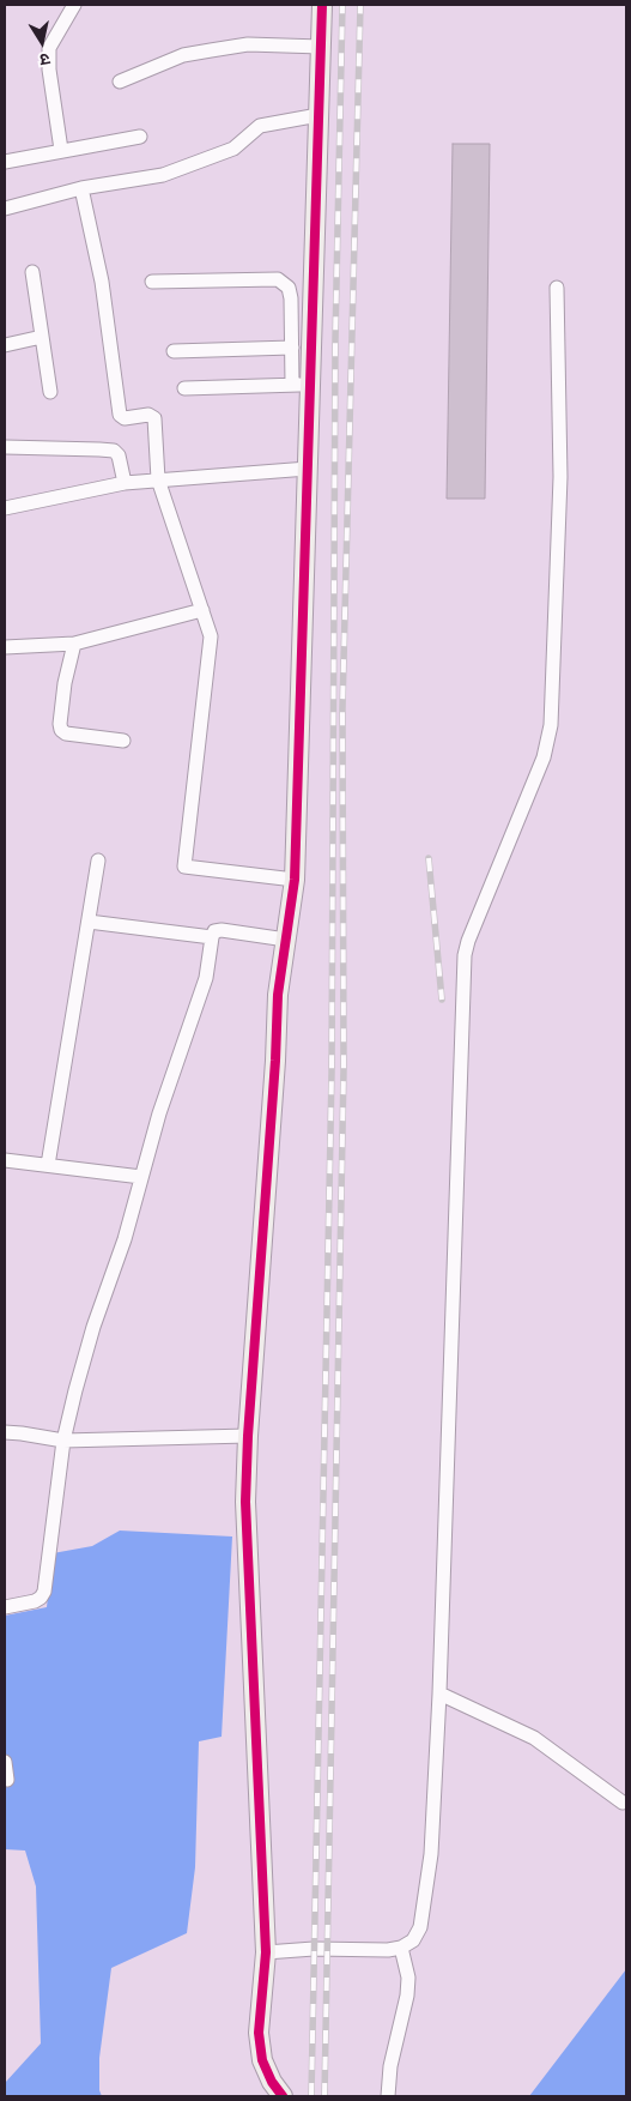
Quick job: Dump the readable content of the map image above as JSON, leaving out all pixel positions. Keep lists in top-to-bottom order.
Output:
{
  "north": "bottom"
}
